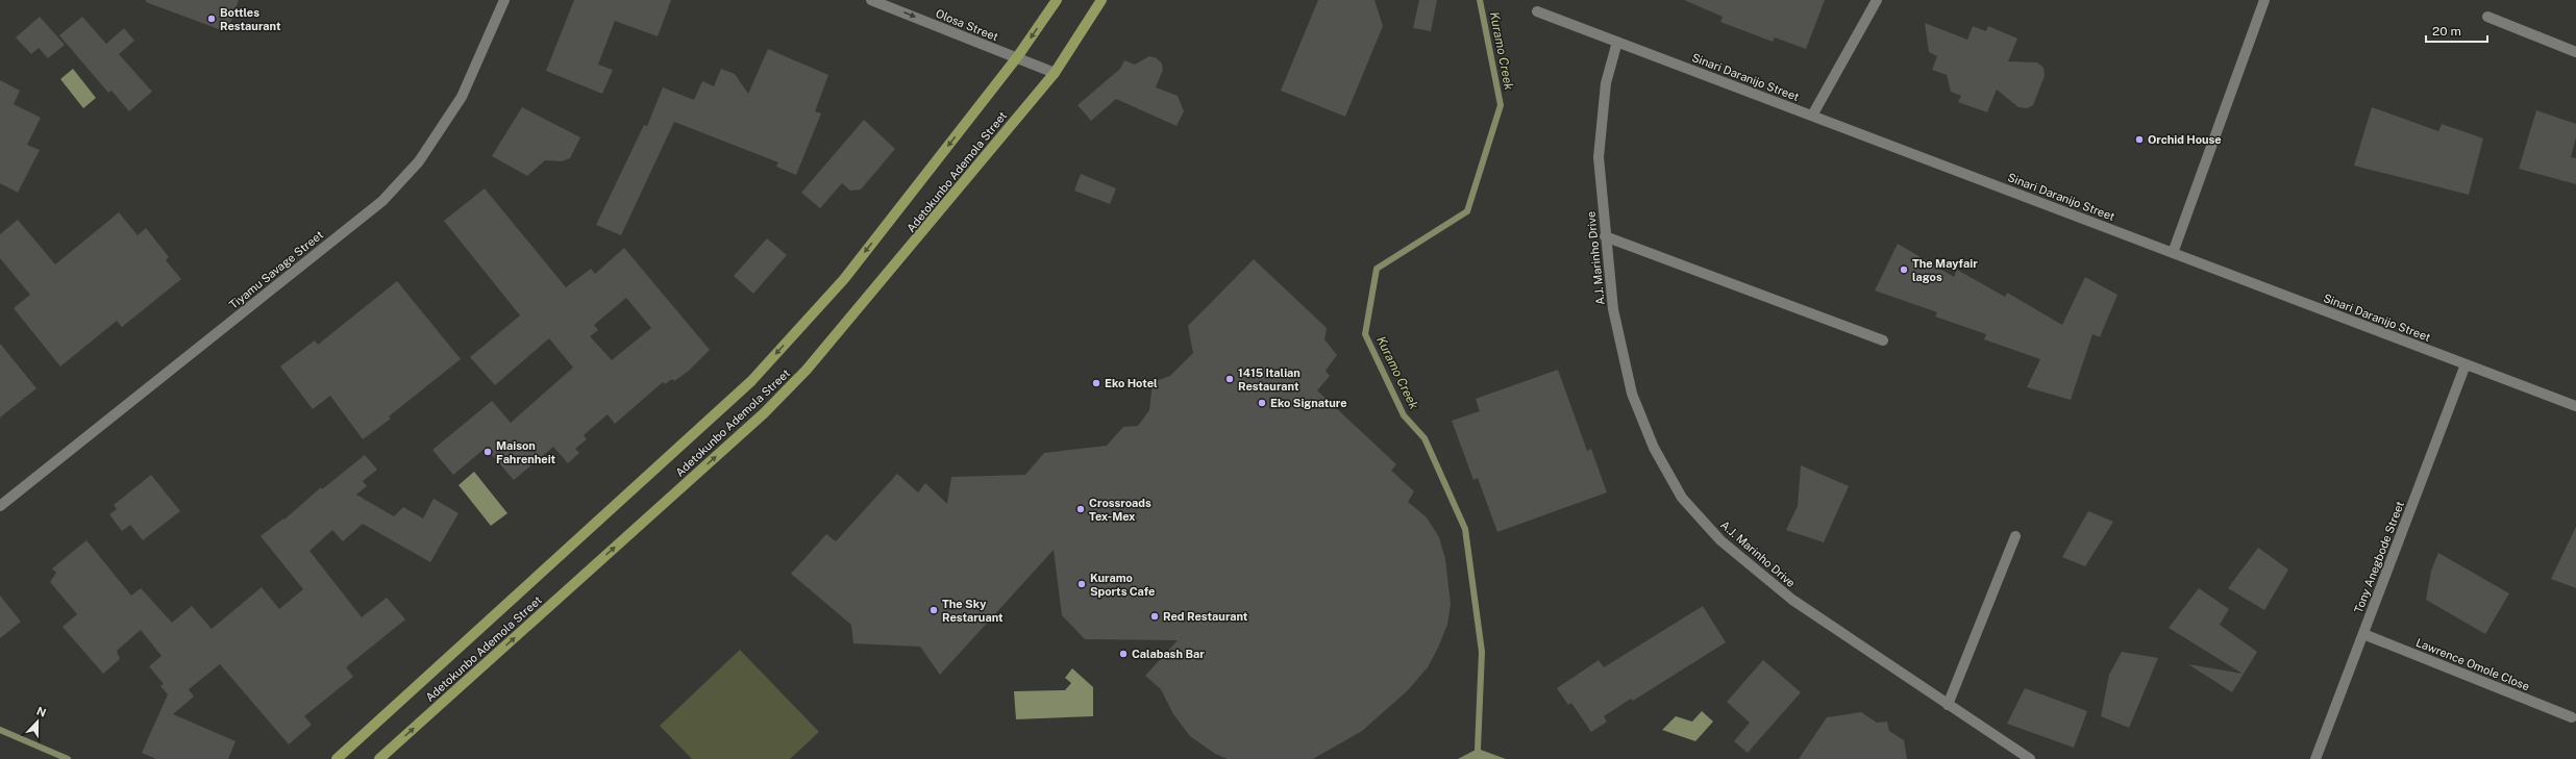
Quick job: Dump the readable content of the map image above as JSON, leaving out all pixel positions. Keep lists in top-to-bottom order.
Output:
{
  "streets": {
    "main road": ["Adetokunbo Ademola Street"],
    "street": [
      "Olosa Street",
      "Sinari Daranijo Street",
      "A.J. Marinho Drive",
      "Tiyamu Savage Street",
      "Tony Anegbode Street",
      "Lawrence Omole Close"
    ]
  },
  "crossings": [
    ["Olosa Street", "Adetokunbo Ademola Street"],
    ["Sinari Daranijo Street", "A.J. Marinho Drive"],
    ["Sinari Daranijo Street", "Tony Anegbode Street"],
    ["Tony Anegbode Street", "Lawrence Omole Close"]
  ],
  "one_way": ["Olosa Street"],
  "water": ["Kuramo Creek"],
  "places": [
    "Bottles Restaurant",
    "Orchid House",
    "The Mayfair lagos",
    "1415 Italian Restaurant",
    "Eko Hotel",
    "Eko Signature",
    "Maison Fahrenheit",
    "Crossroads Tex-Mex",
    "Kuramo Sports Cafe",
    "The Sky Restaruant",
    "Red Restaurant",
    "Calabash Bar"
  ],
  "scale_bar": "20 m",
  "north": "top"
}
